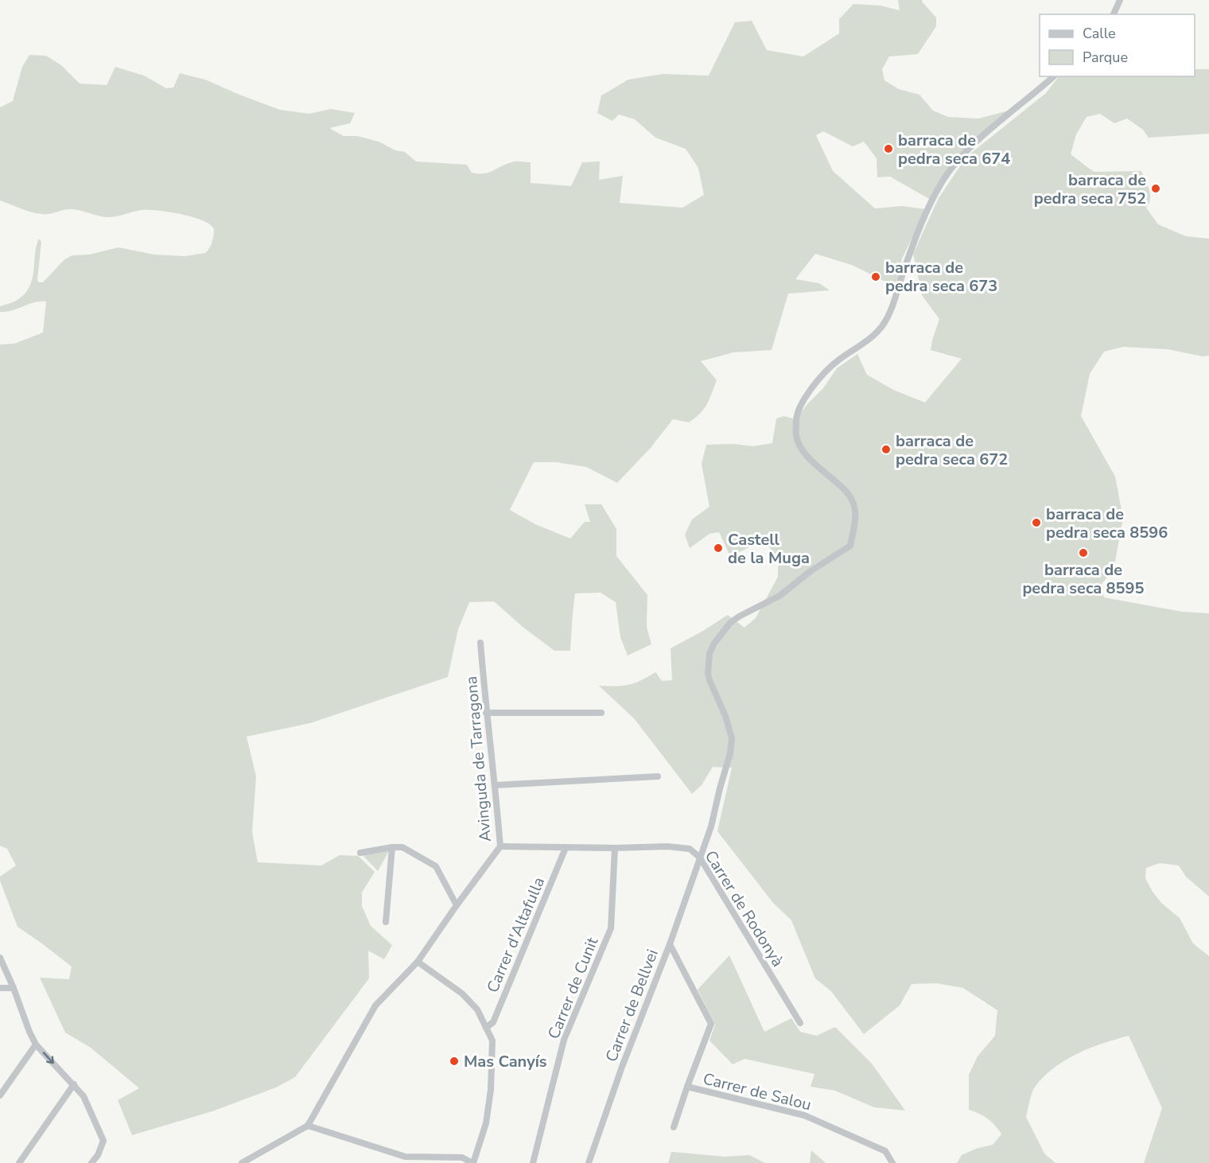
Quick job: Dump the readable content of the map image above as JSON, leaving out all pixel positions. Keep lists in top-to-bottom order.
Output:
{
  "streets": {
    "street": [
      "Avinguda de Tarragona",
      "Carrer de Rodonyà",
      "Carrer d'Altafulla",
      "Carrer de Cunit",
      "Carrer de Bellvei",
      "Carrer de Salou"
    ]
  },
  "crossings": [
    ["Avinguda de Tarragona", "Carrer de Rodonyà"],
    ["Carrer de Rodonyà", "Carrer d'Altafulla"],
    ["Carrer de Rodonyà", "Carrer de Cunit"],
    ["Carrer de Rodonyà", "Carrer de Bellvei"]
  ],
  "places": [
    "barraca de pedra seca 674",
    "barraca de pedra seca 752",
    "barraca de pedra seca 673",
    "barraca de pedra seca 672",
    "barraca de pedra seca 8596",
    "Castell de la Muga",
    "barraca de pedra seca 8595",
    "Mas Canyís"
  ],
  "legend": ["Calle", "Parque"]
}
